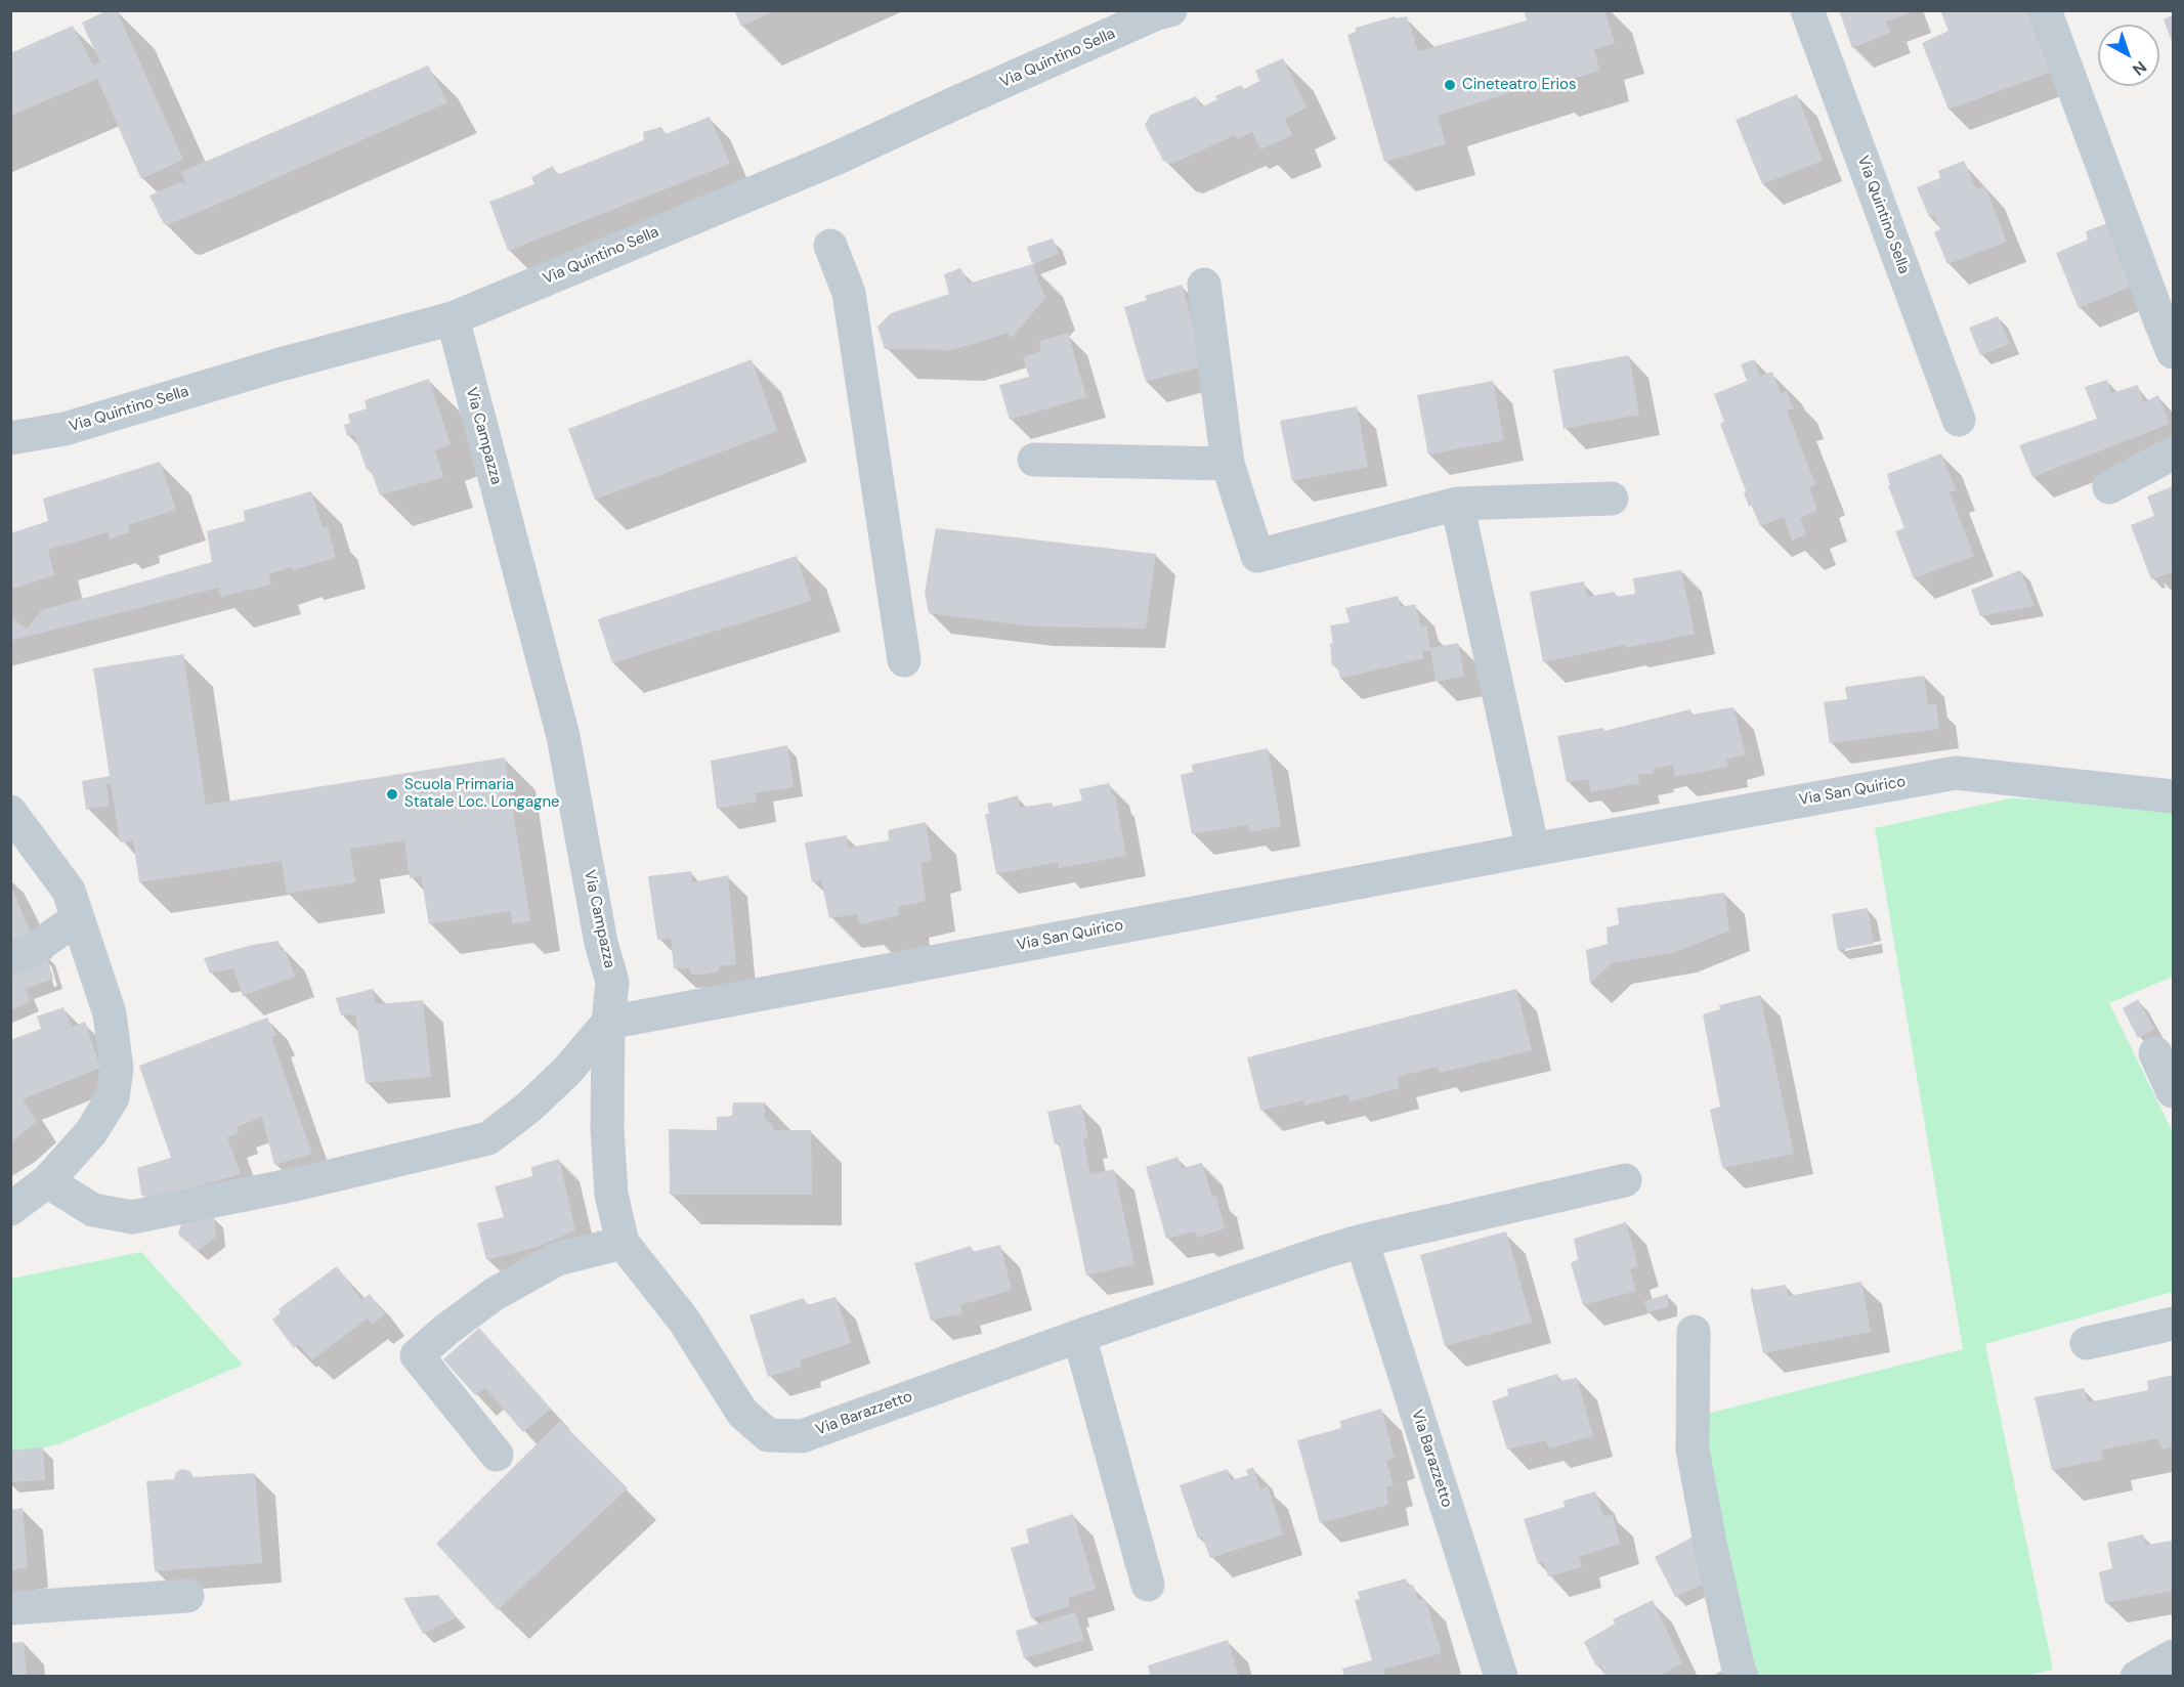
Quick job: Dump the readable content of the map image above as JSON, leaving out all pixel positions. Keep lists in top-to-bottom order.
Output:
{
  "streets": {
    "street": [
      "Via Quintino Sella",
      "Via Campazza",
      "Via San Quirico",
      "Via Barazzetto"
    ]
  },
  "crossings": [
    ["Via Quintino Sella", "Via Campazza"],
    ["Via Campazza", "Via San Quirico"],
    ["Via Campazza", "Via Barazzetto"],
    ["Via San Quirico", "Via Barazzetto"]
  ],
  "places": ["Cineteatro Erios", "Scuola Primaria Statale Loc. Longagne"],
  "north": "bottom right"
}
